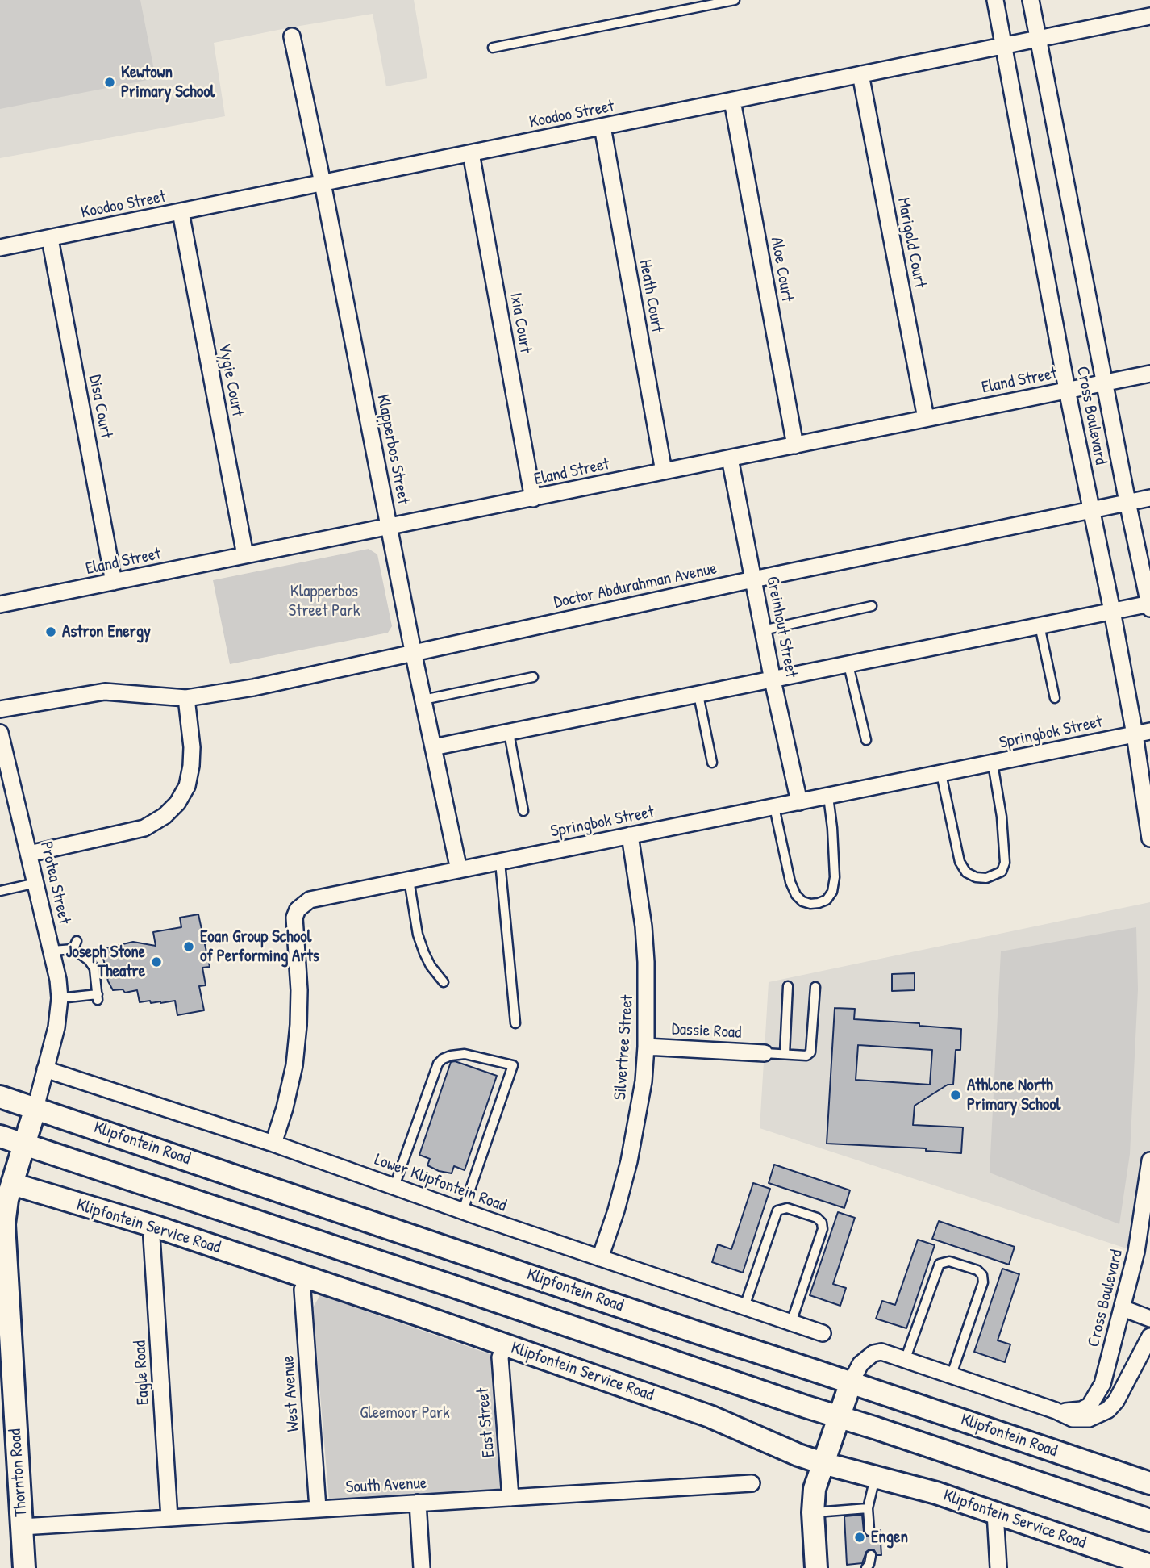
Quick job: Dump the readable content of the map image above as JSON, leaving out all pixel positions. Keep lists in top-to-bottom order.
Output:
{
  "streets": {
    "main road": ["Klipfontein Road", "Klipfontein Service Road", "Thornton Road"],
    "street": [
      "Koodoo Street",
      "Marigold Court",
      "Aloe Court",
      "Heath Court",
      "Ixia Court",
      "Vygie Court",
      "Eland Street",
      "Disa Court",
      "Cross Boulevard",
      "Klapperbos Street",
      "Doctor Abdurahman Avenue",
      "Greinhout Street",
      "Springbok Street",
      "Protea Street",
      "Dassie Road",
      "Silvertree Street",
      "Lower Klipfontein Road",
      "Eagle Road",
      "West Avenue",
      "East Street",
      "South Avenue"
    ]
  },
  "crossings": [
    ["Koodoo Street", "Marigold Court"],
    ["Koodoo Street", "Aloe Court"],
    ["Koodoo Street", "Heath Court"],
    ["Koodoo Street", "Ixia Court"],
    ["Koodoo Street", "Vygie Court"],
    ["Koodoo Street", "Disa Court"],
    ["Koodoo Street", "Cross Boulevard"],
    ["Koodoo Street", "Klapperbos Street"],
    ["Marigold Court", "Eland Street"],
    ["Aloe Court", "Eland Street"],
    ["Heath Court", "Eland Street"],
    ["Ixia Court", "Eland Street"],
    ["Vygie Court", "Eland Street"],
    ["Eland Street", "Disa Court"],
    ["Eland Street", "Cross Boulevard"],
    ["Eland Street", "Klapperbos Street"],
    ["Eland Street", "Greinhout Street"],
    ["Cross Boulevard", "Doctor Abdurahman Avenue"],
    ["Cross Boulevard", "Springbok Street"],
    ["Cross Boulevard", "Klipfontein Road"],
    ["Klapperbos Street", "Doctor Abdurahman Avenue"],
    ["Klapperbos Street", "Springbok Street"],
    ["Doctor Abdurahman Avenue", "Greinhout Street"],
    ["Greinhout Street", "Springbok Street"],
    ["Springbok Street", "Silvertree Street"],
    ["Springbok Street", "Lower Klipfontein Road"],
    ["Protea Street", "Klipfontein Road"],
    ["Protea Street", "Lower Klipfontein Road"],
    ["Protea Street", "Thornton Road"],
    ["Dassie Road", "Silvertree Street"],
    ["Silvertree Street", "Lower Klipfontein Road"],
    ["Klipfontein Road", "Thornton Road"],
    ["Klipfontein Service Road", "Eagle Road"],
    ["Klipfontein Service Road", "West Avenue"],
    ["Klipfontein Service Road", "East Street"],
    ["Klipfontein Service Road", "Thornton Road"],
    ["Eagle Road", "South Avenue"],
    ["West Avenue", "South Avenue"],
    ["East Street", "South Avenue"],
    ["Thornton Road", "South Avenue"]
  ],
  "parks": ["Klapperbos Street Park", "Gleemoor Park"],
  "places": [
    "Kewtown Primary School",
    "Astron Energy",
    "Eoan Group School of Performing Arts",
    "Joseph Stone Theatre",
    "Athlone North Primary School",
    "Engen"
  ]
}
